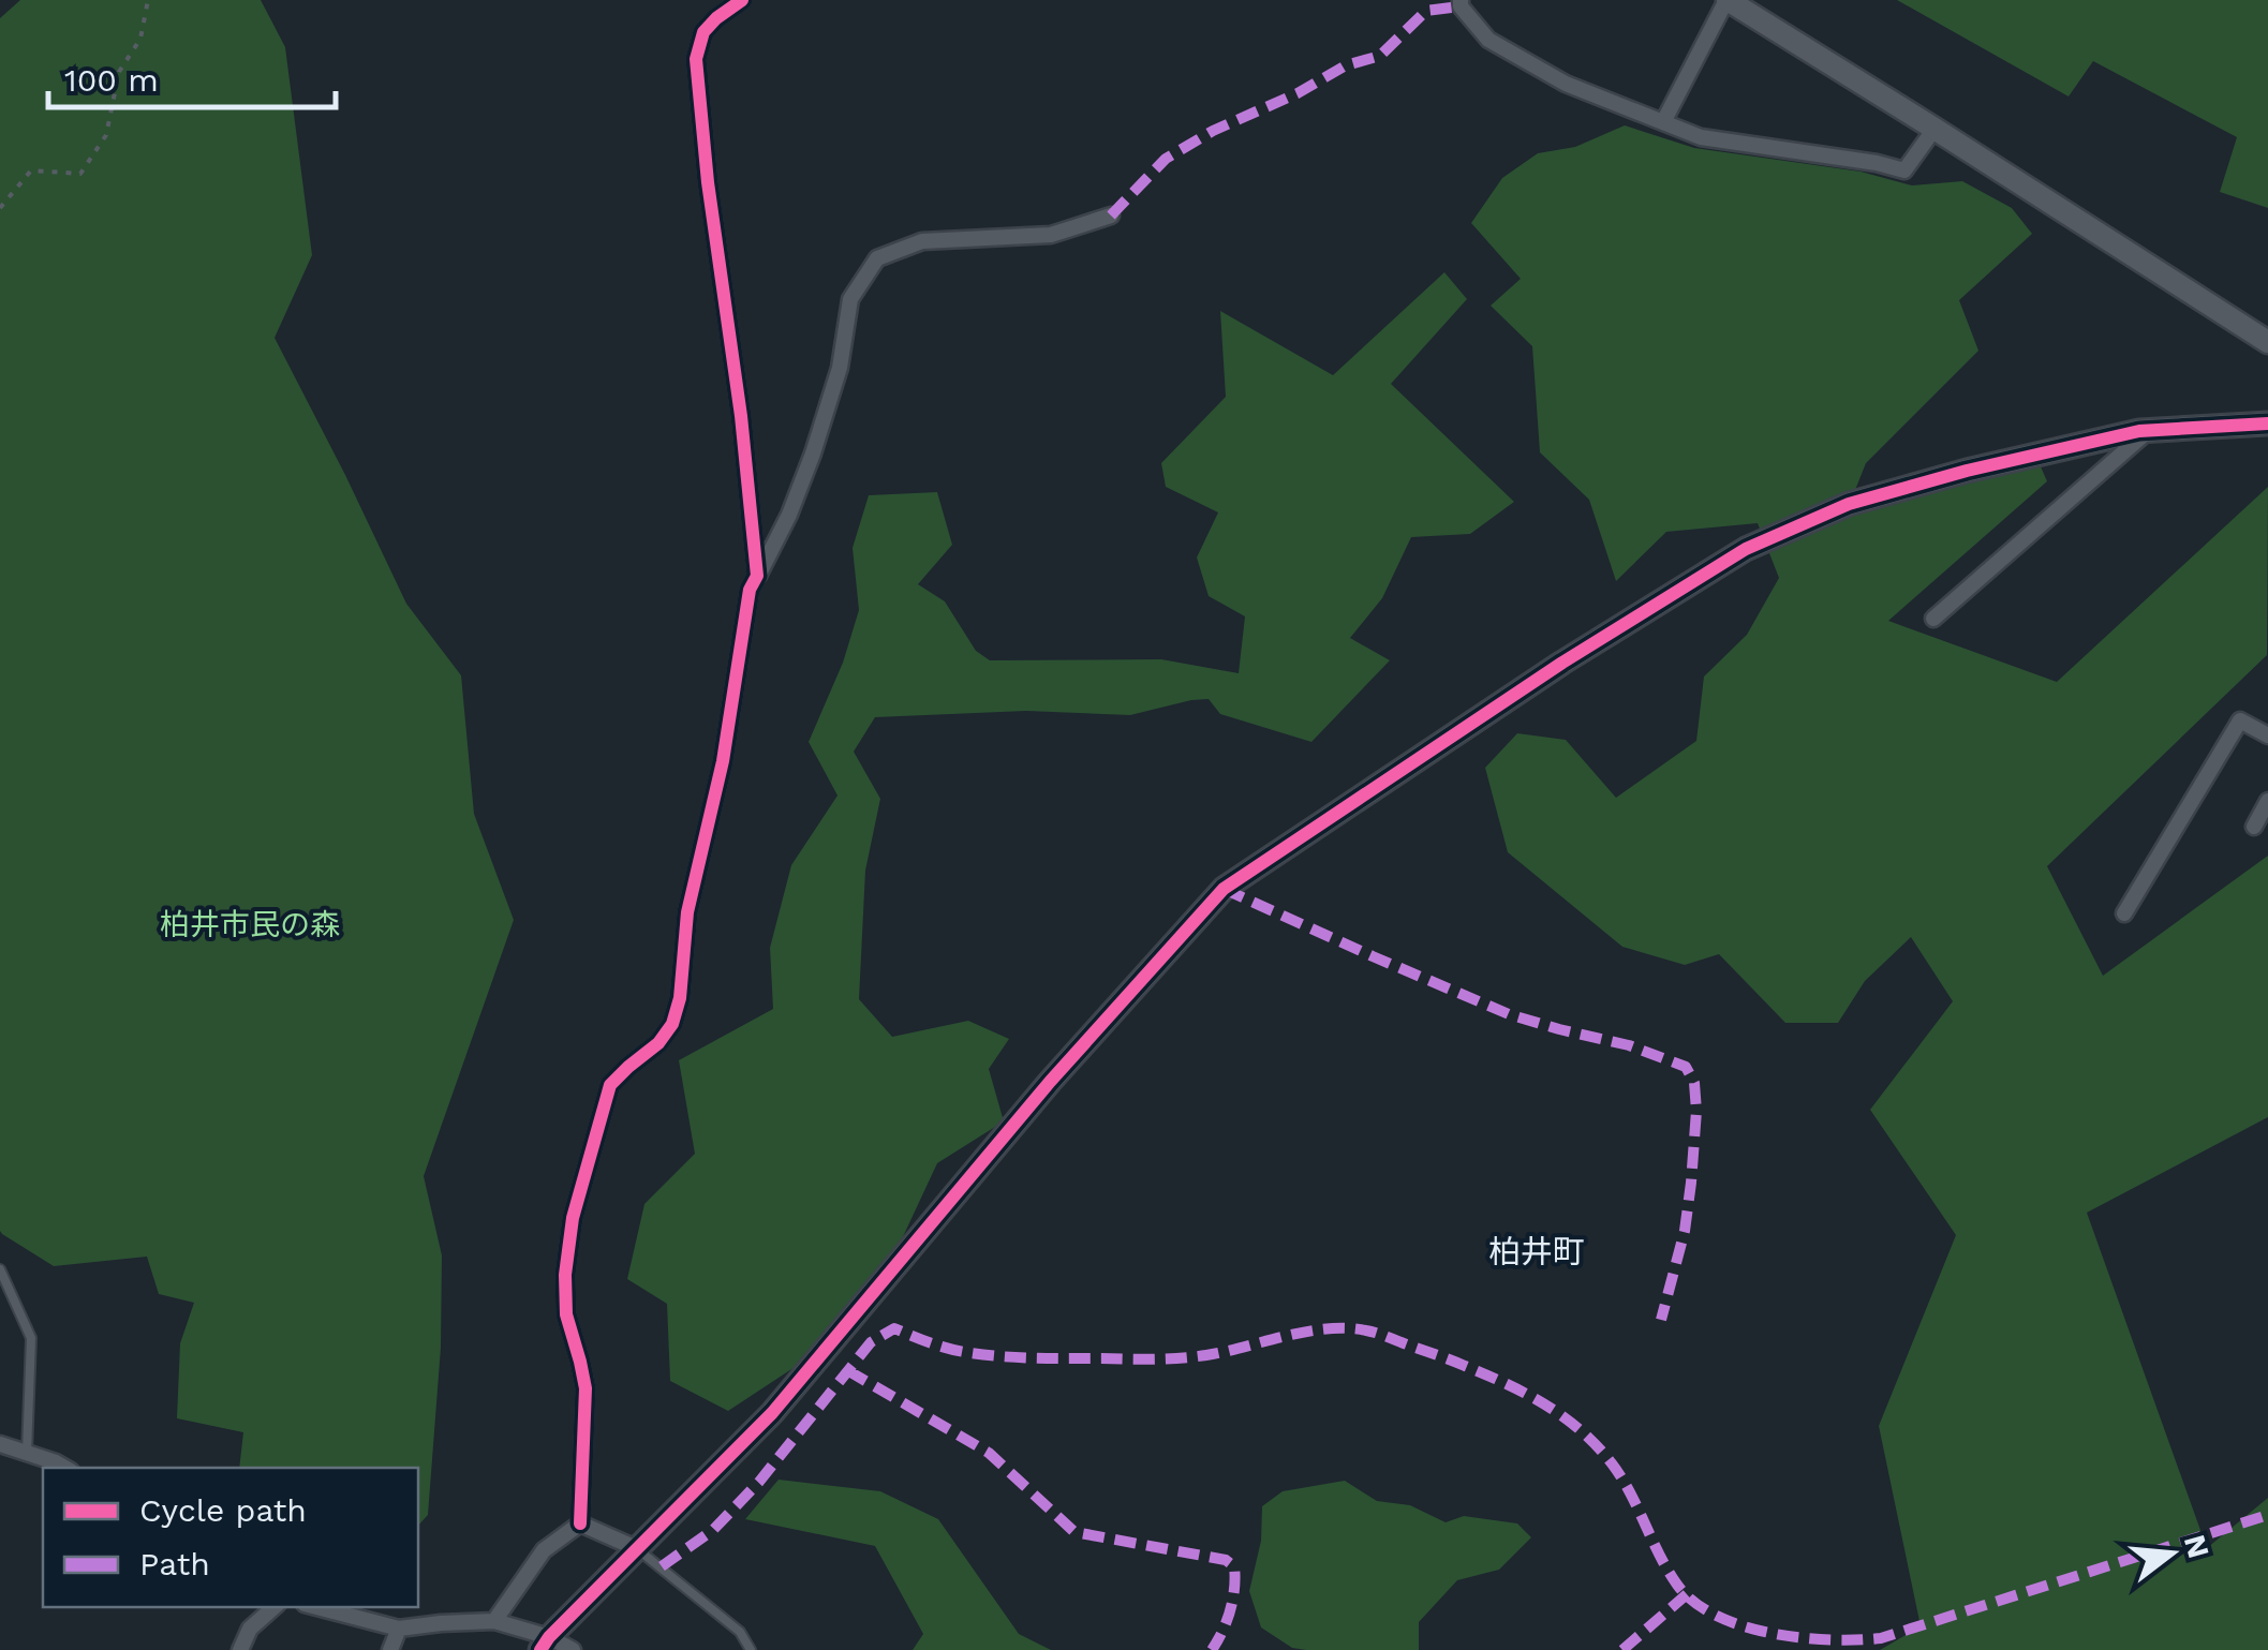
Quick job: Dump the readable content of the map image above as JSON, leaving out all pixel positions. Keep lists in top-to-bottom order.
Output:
{
  "districts": ["柏井町"],
  "parks": ["柏井市民の森"],
  "legend": ["Cycle path", "Path"],
  "scale_bar": "100 m",
  "north": "right"
}
